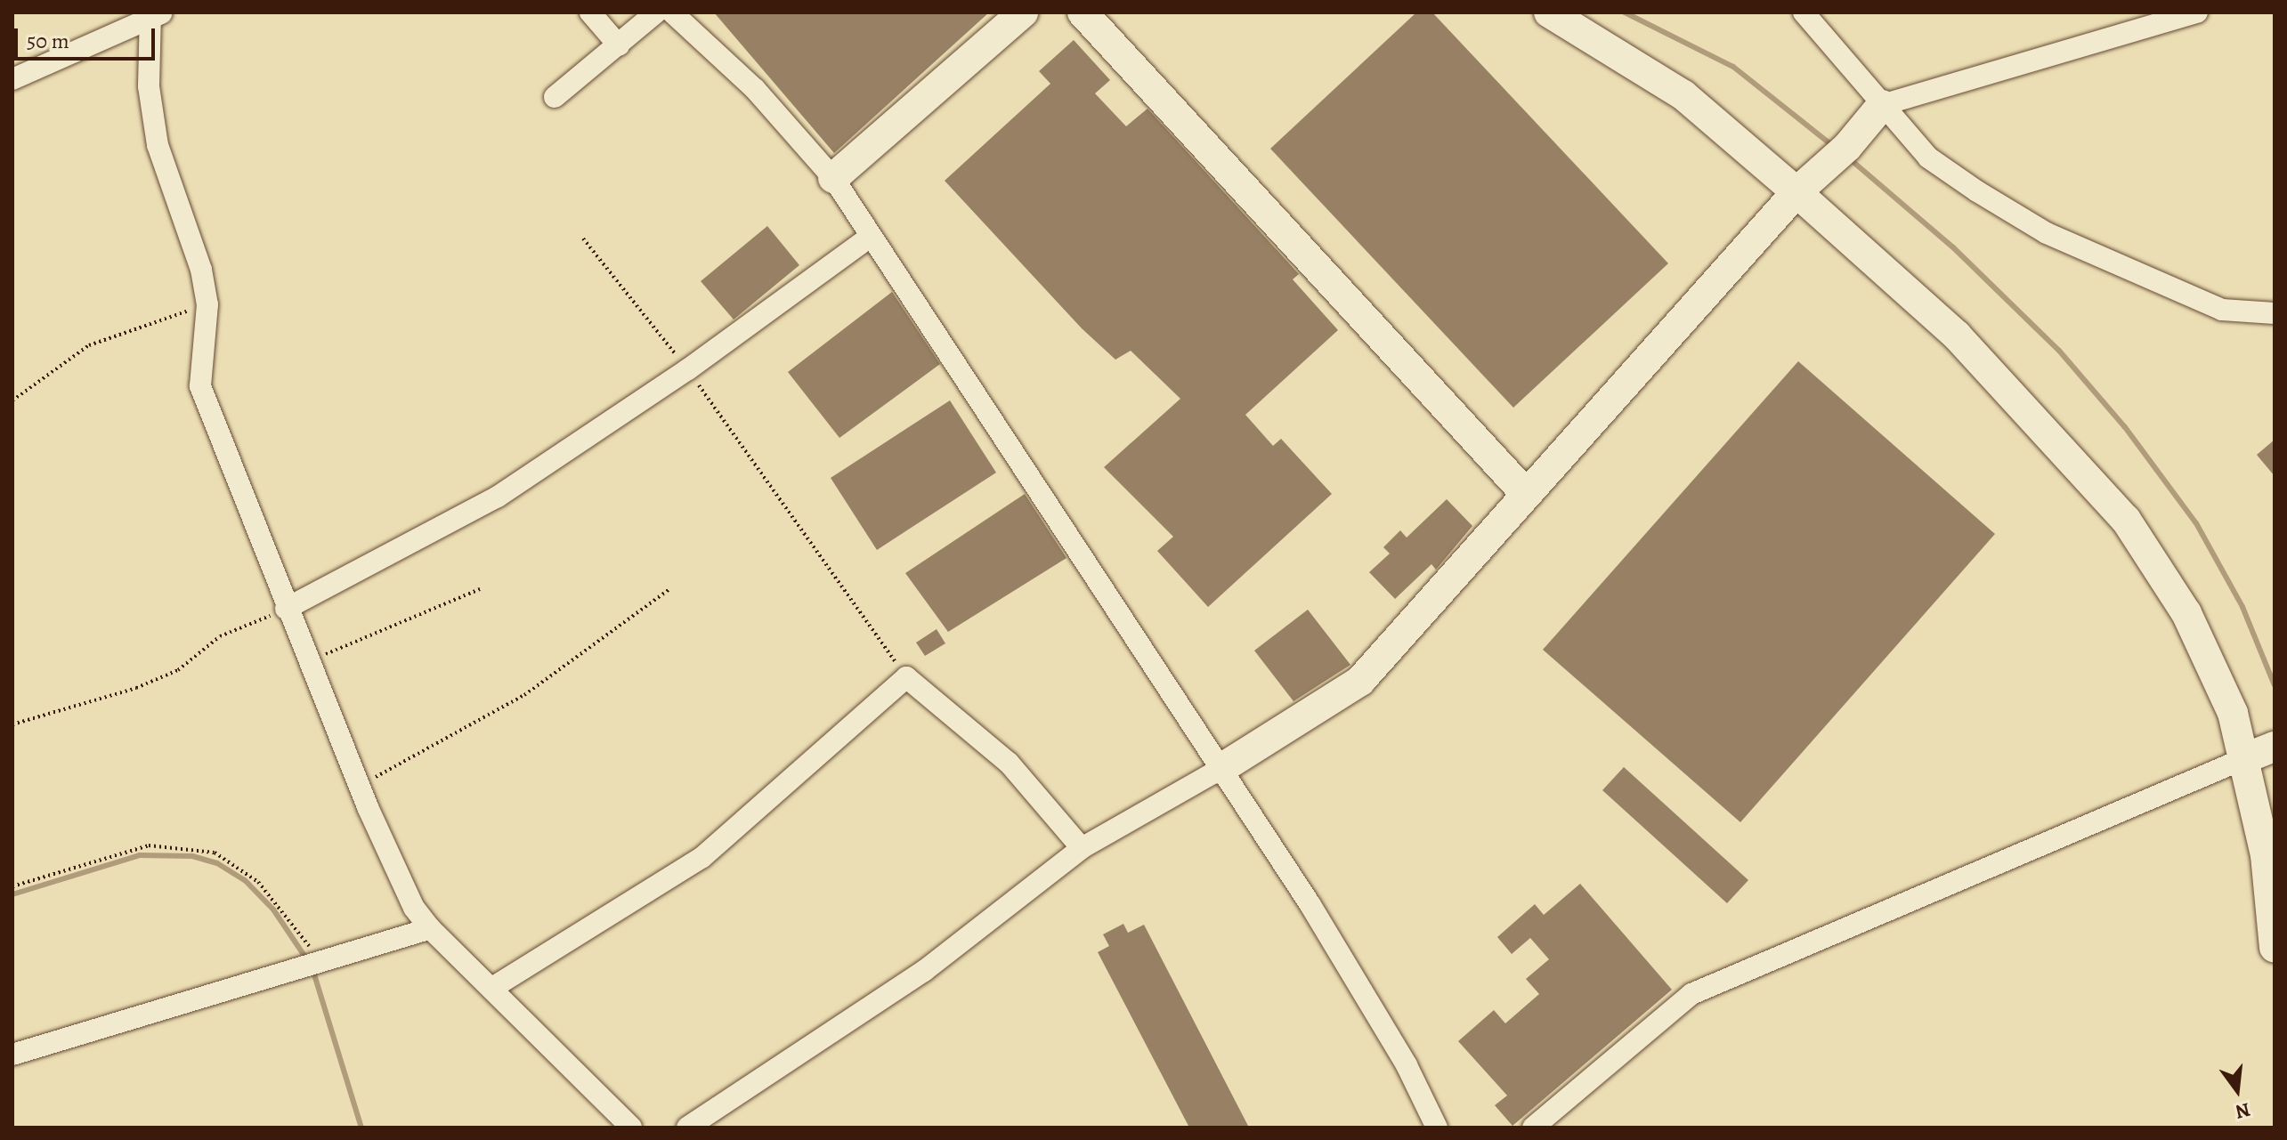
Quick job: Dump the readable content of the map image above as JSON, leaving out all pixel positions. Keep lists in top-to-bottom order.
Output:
{
  "scale_bar": "50 m",
  "north": "bottom"
}
